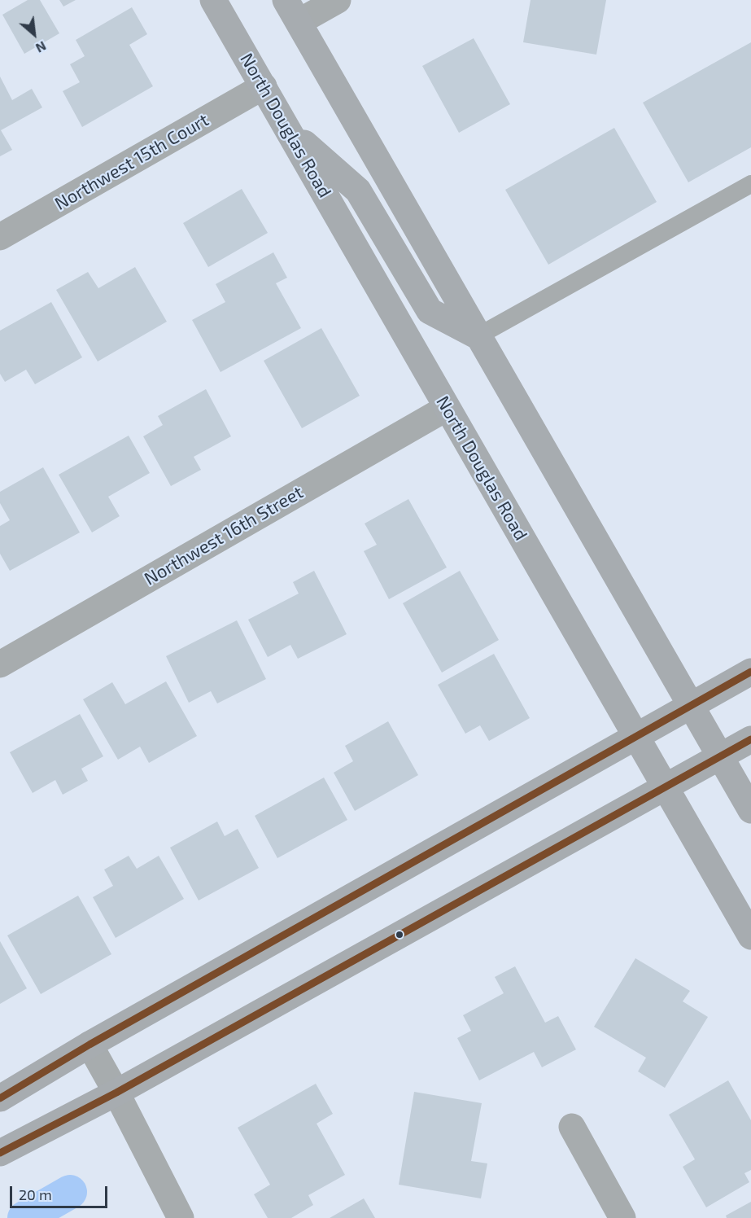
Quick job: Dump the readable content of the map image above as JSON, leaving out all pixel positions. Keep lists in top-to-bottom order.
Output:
{
  "streets": {
    "main road": ["North Douglas Road"],
    "street": ["Northwest 15th Court", "Northwest 16th Street"]
  },
  "crossings": [
    ["North Douglas Road", "Northwest 15th Court"],
    ["North Douglas Road", "Northwest 16th Street"]
  ],
  "scale_bar": "20 m",
  "north": "bottom right"
}
